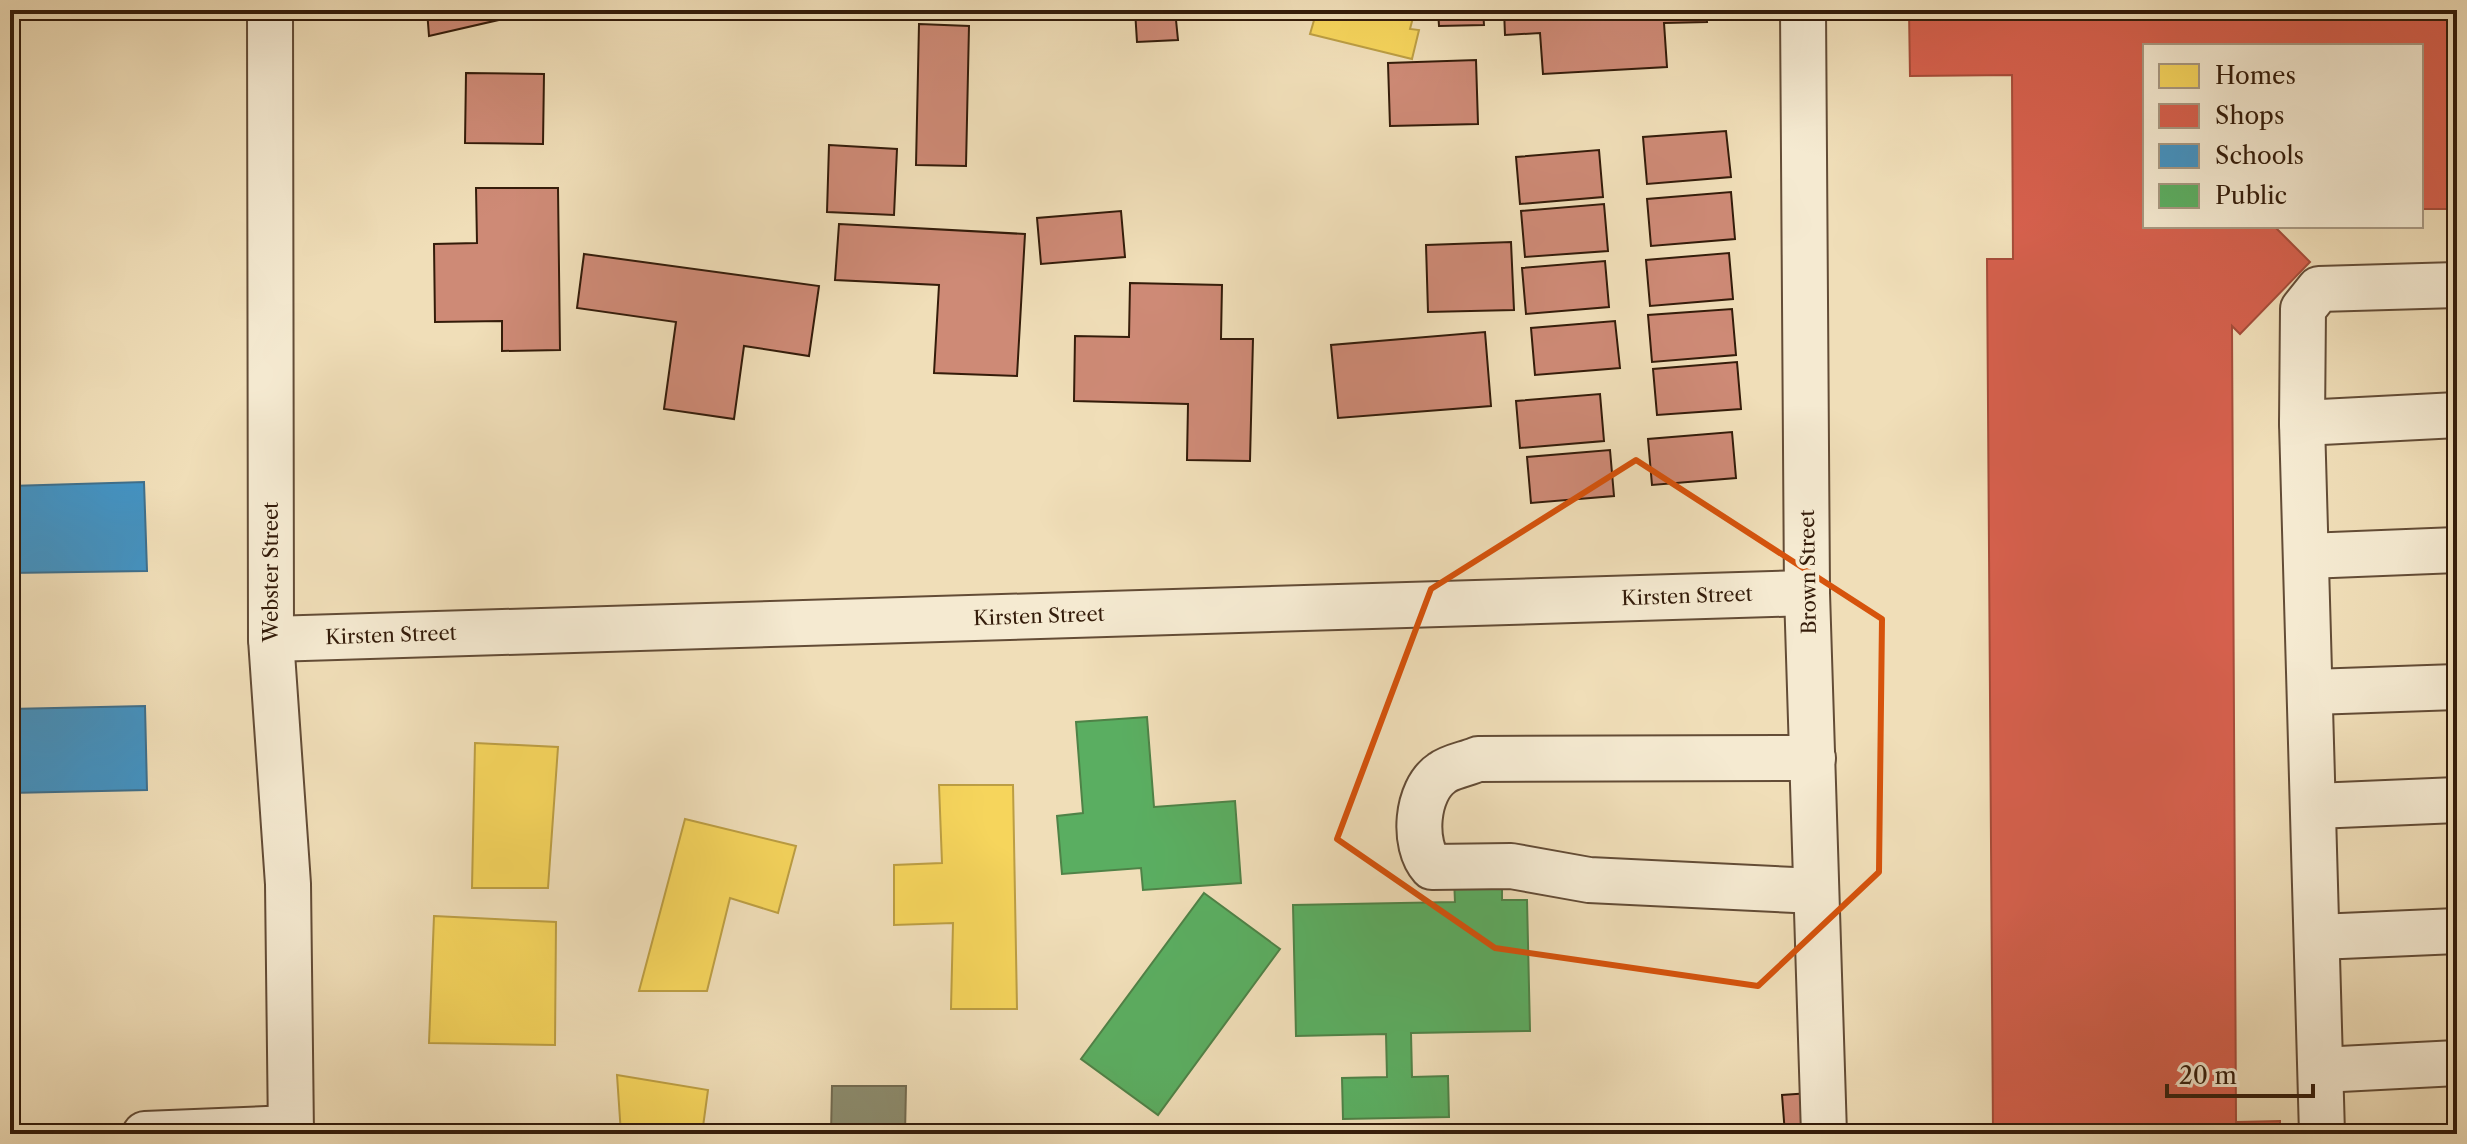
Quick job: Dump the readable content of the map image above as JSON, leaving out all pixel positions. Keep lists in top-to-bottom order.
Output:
{
  "streets": {
    "street": ["Webster Street", "Brown Street", "Kirsten Street"]
  },
  "crossings": [
    ["Webster Street", "Kirsten Street"],
    ["Brown Street", "Kirsten Street"]
  ],
  "legend": [
    "Homes",
    "Shops",
    "Schools",
    "Public"
  ],
  "scale_bar": "20 m"
}
